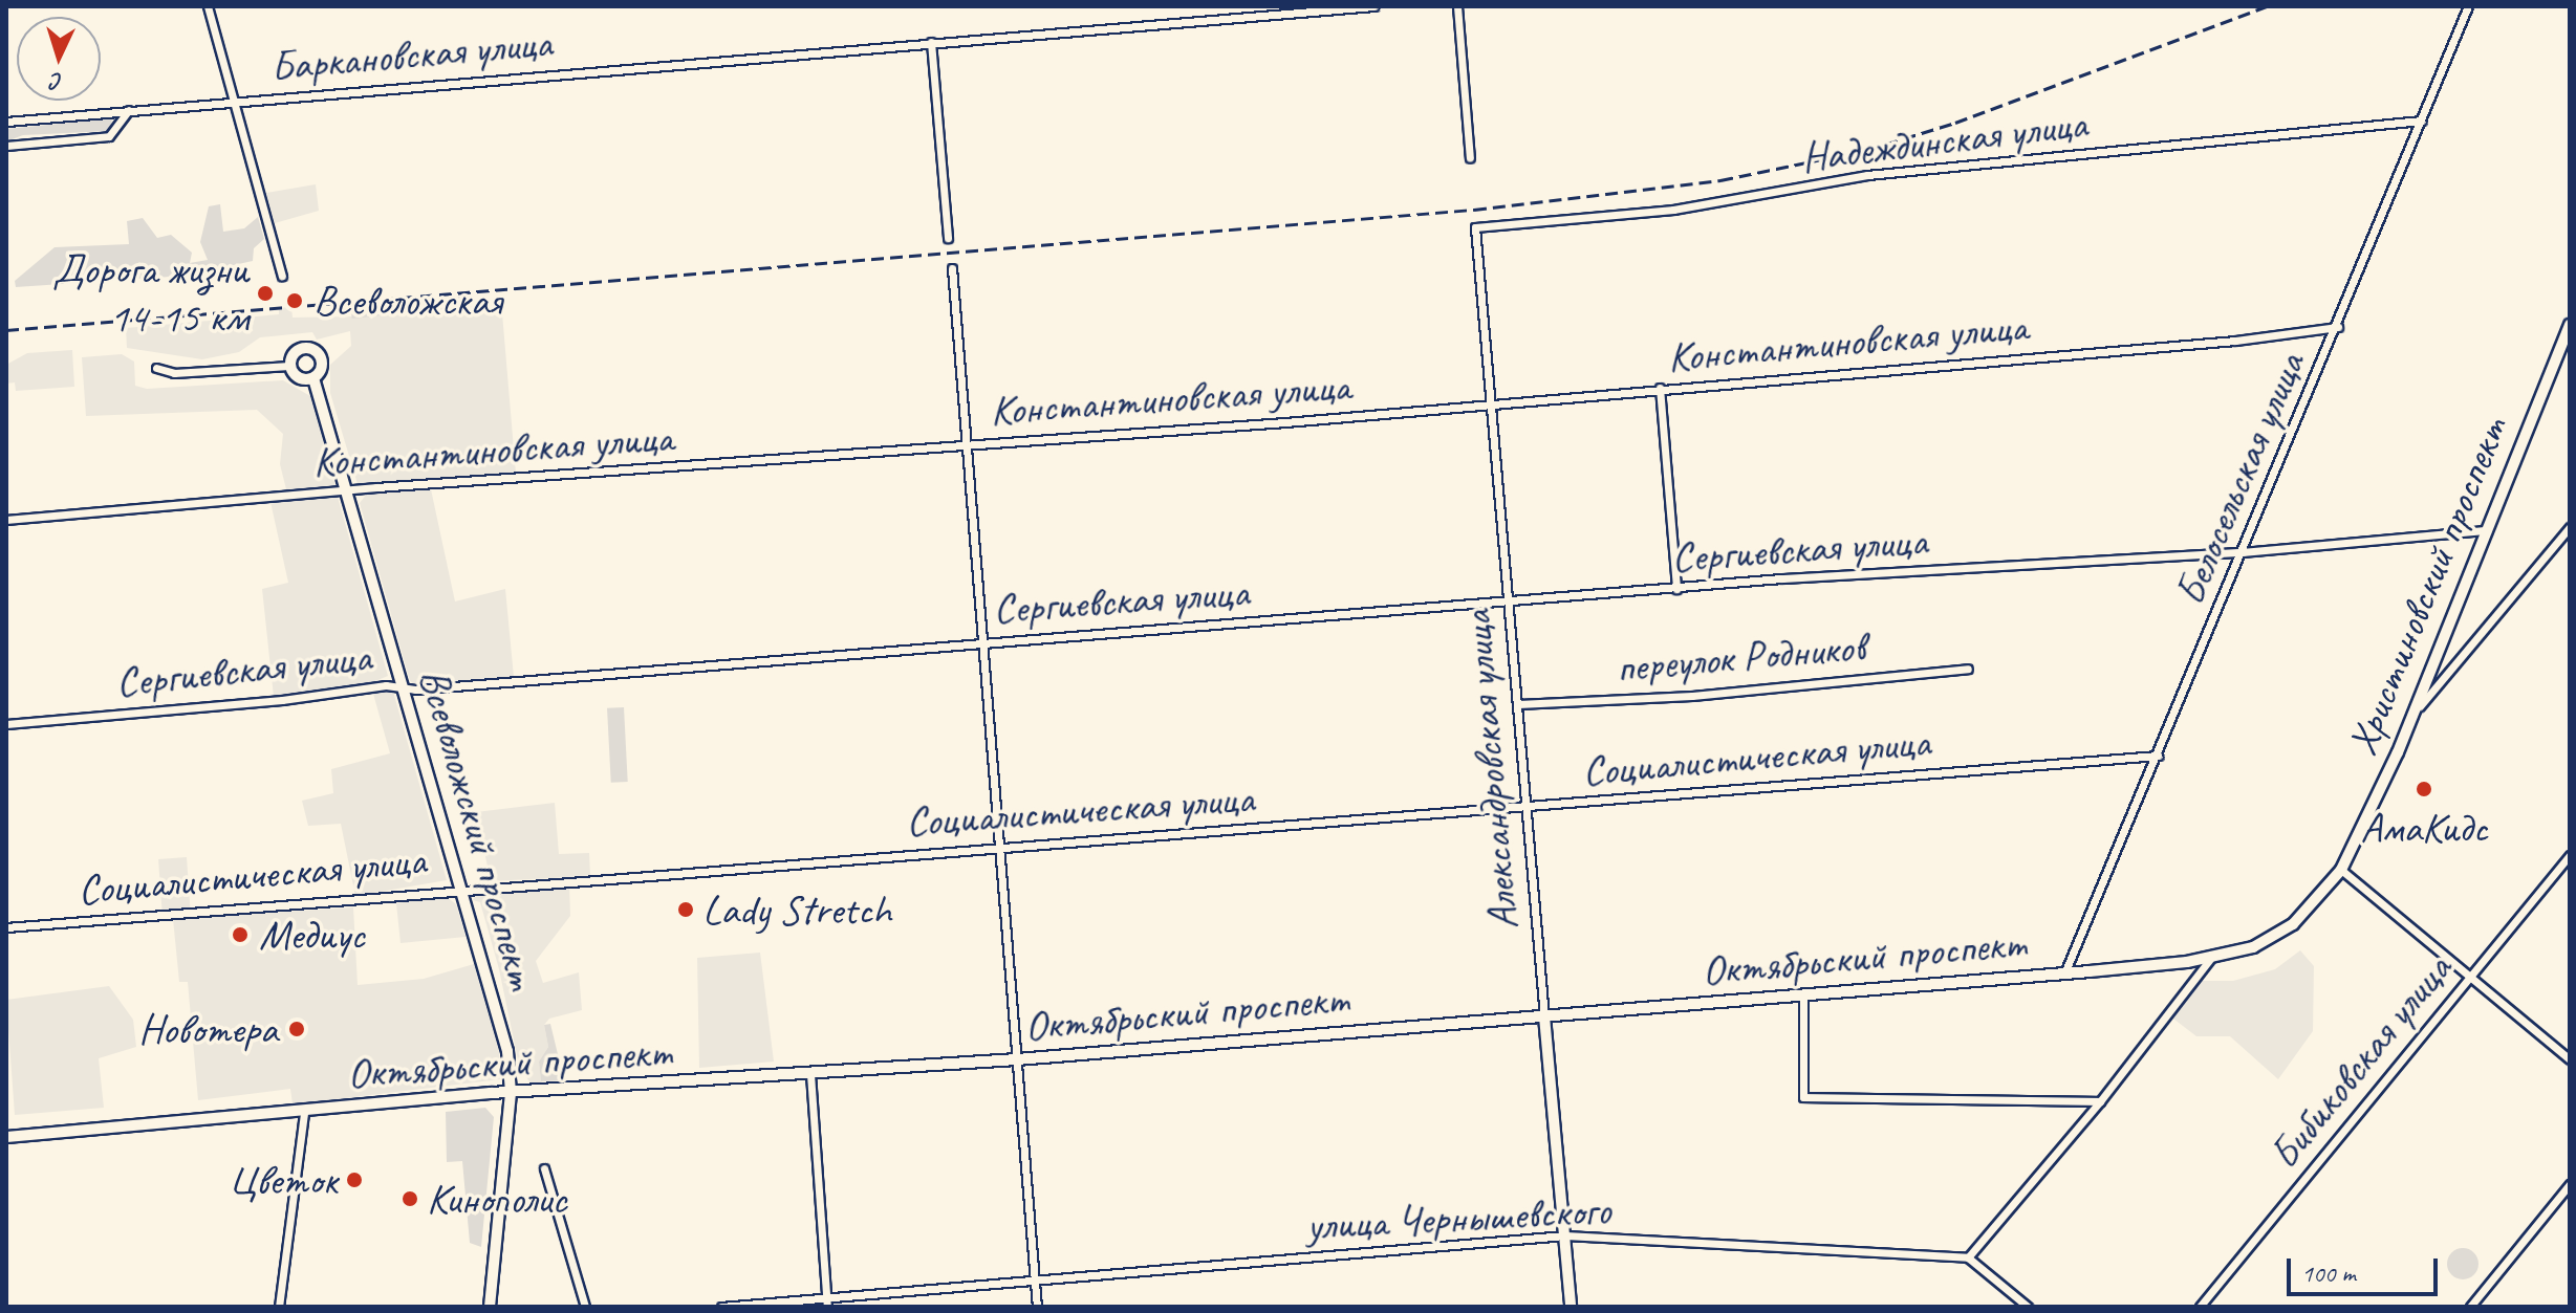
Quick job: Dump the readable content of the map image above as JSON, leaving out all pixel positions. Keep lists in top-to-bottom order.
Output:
{
  "streets": {
    "street": [
      "Баркановская улица",
      "Надеждинская улица",
      "Константиновская улица",
      "Белосельская улица",
      "Сергиевская улица",
      "Христиновский проспект",
      "переулок Родников",
      "Социалистическая улица",
      "Александровская улица",
      "Всеволожский проспект",
      "Октябрьский проспект",
      "Бибиковская улица",
      "улица Чернышевского"
    ]
  },
  "crossings": [
    ["Надеждинская улица", "Белосельская улица"],
    ["Надеждинская улица", "Александровская улица"],
    ["Константиновская улица", "Белосельская улица"],
    ["Константиновская улица", "Александровская улица"],
    ["Константиновская улица", "Всеволожский проспект"],
    ["Белосельская улица", "Сергиевская улица"],
    ["Белосельская улица", "Социалистическая улица"],
    ["Белосельская улица", "Октябрьский проспект"],
    ["Сергиевская улица", "Христиновский проспект"],
    ["Сергиевская улица", "Александровская улица"],
    ["Сергиевская улица", "Всеволожский проспект"],
    ["Христиновский проспект", "Октябрьский проспект"],
    ["переулок Родников", "Александровская улица"],
    ["Социалистическая улица", "Александровская улица"],
    ["Социалистическая улица", "Всеволожский проспект"],
    ["Александровская улица", "Октябрьский проспект"],
    ["Александровская улица", "улица Чернышевского"],
    ["Всеволожский проспект", "Октябрьский проспект"]
  ],
  "places": [
    "Дорога жизни 14-15 км",
    "Всеволожская",
    "АмаКидс",
    "Lady Stretch",
    "Медиус",
    "Новотера",
    "Цветок",
    "Кинополис"
  ],
  "scale_bar": "100 m",
  "north": "bottom"
}
